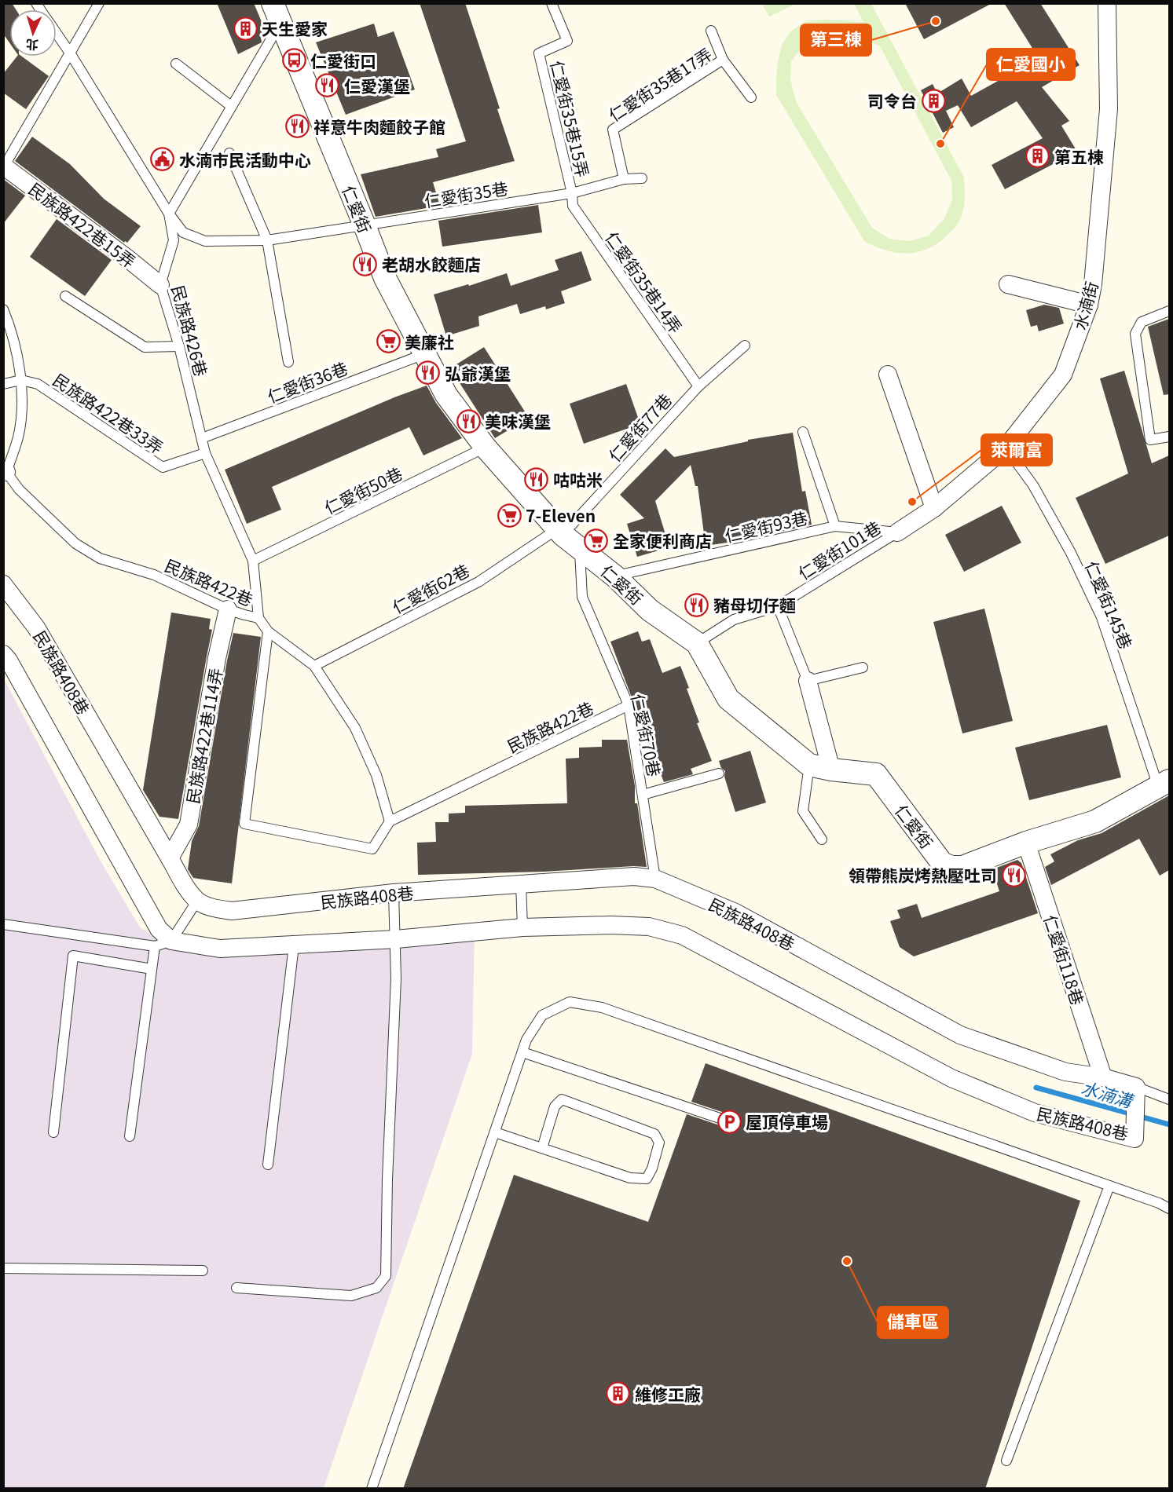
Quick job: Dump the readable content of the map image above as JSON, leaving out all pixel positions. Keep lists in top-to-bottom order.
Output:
{
  "streets": {
    "street": [
      "仁愛街",
      "民族路422巷15弄",
      "水湳街",
      "民族路408巷",
      "民族路422巷114弄",
      "仁愛街118巷"
    ],
    "lane": [
      "仁愛街35巷17弄",
      "仁愛街35巷15弄",
      "仁愛街35巷",
      "仁愛街35巷14弄",
      "民族路426巷",
      "仁愛街36巷",
      "民族路422巷33弄",
      "仁愛街77巷",
      "仁愛街50巷",
      "仁愛街93巷",
      "仁愛街101巷",
      "民族路422巷",
      "仁愛街62巷",
      "仁愛街145巷",
      "仁愛街70巷"
    ]
  },
  "crossings": [
    ["仁愛街35巷15弄", "仁愛街35巷"],
    ["仁愛街35巷15弄", "仁愛街35巷14弄"],
    ["仁愛街35巷", "仁愛街"],
    ["仁愛街35巷", "仁愛街35巷14弄"],
    ["仁愛街35巷", "民族路426巷"],
    ["仁愛街", "仁愛街36巷"],
    ["仁愛街", "仁愛街77巷"],
    ["仁愛街", "仁愛街50巷"],
    ["仁愛街", "仁愛街93巷"],
    ["仁愛街", "仁愛街101巷"],
    ["仁愛街", "仁愛街62巷"],
    ["仁愛街", "仁愛街145巷"],
    ["仁愛街", "仁愛街70巷"],
    ["仁愛街", "仁愛街118巷"],
    ["民族路422巷15弄", "民族路426巷"],
    ["仁愛街35巷14弄", "仁愛街77巷"],
    ["水湳街", "仁愛街93巷"],
    ["水湳街", "仁愛街101巷"],
    ["水湳街", "仁愛街145巷"],
    ["民族路426巷", "仁愛街36巷"],
    ["民族路426巷", "民族路422巷33弄"],
    ["民族路426巷", "仁愛街50巷"],
    ["民族路426巷", "民族路422巷"],
    ["民族路422巷33弄", "民族路422巷"],
    ["仁愛街77巷", "仁愛街62巷"],
    ["仁愛街77巷", "仁愛街70巷"],
    ["仁愛街93巷", "仁愛街101巷"],
    ["民族路422巷", "仁愛街62巷"],
    ["民族路422巷", "仁愛街70巷"],
    ["民族路422巷", "民族路422巷114弄"],
    ["仁愛街62巷", "仁愛街70巷"],
    ["民族路408巷", "仁愛街70巷"],
    ["民族路408巷", "民族路422巷114弄"],
    ["民族路408巷", "仁愛街118巷"]
  ],
  "water": ["水湳溝"],
  "places": {
    "other": [
      "第三棟",
      "仁愛國小",
      "萊爾富",
      "儲車區"
    ],
    "building": [
      "天生愛家",
      "司令台",
      "第五棟",
      "維修工廠"
    ],
    "bus stop": ["仁愛街口"],
    "restaurant": [
      "仁愛漢堡",
      "祥意牛肉麵餃子館",
      "老胡水餃麵店",
      "弘爺漢堡",
      "美味漢堡",
      "咕咕米",
      "豬母切仔麵",
      "領帶熊炭烤熱壓吐司"
    ],
    "public building": ["水湳市民活動中心"],
    "supermarket": ["美廉社", "7-Eleven", "全家便利商店"],
    "parking": ["屋頂停車場"]
  },
  "north": "bottom"
}
